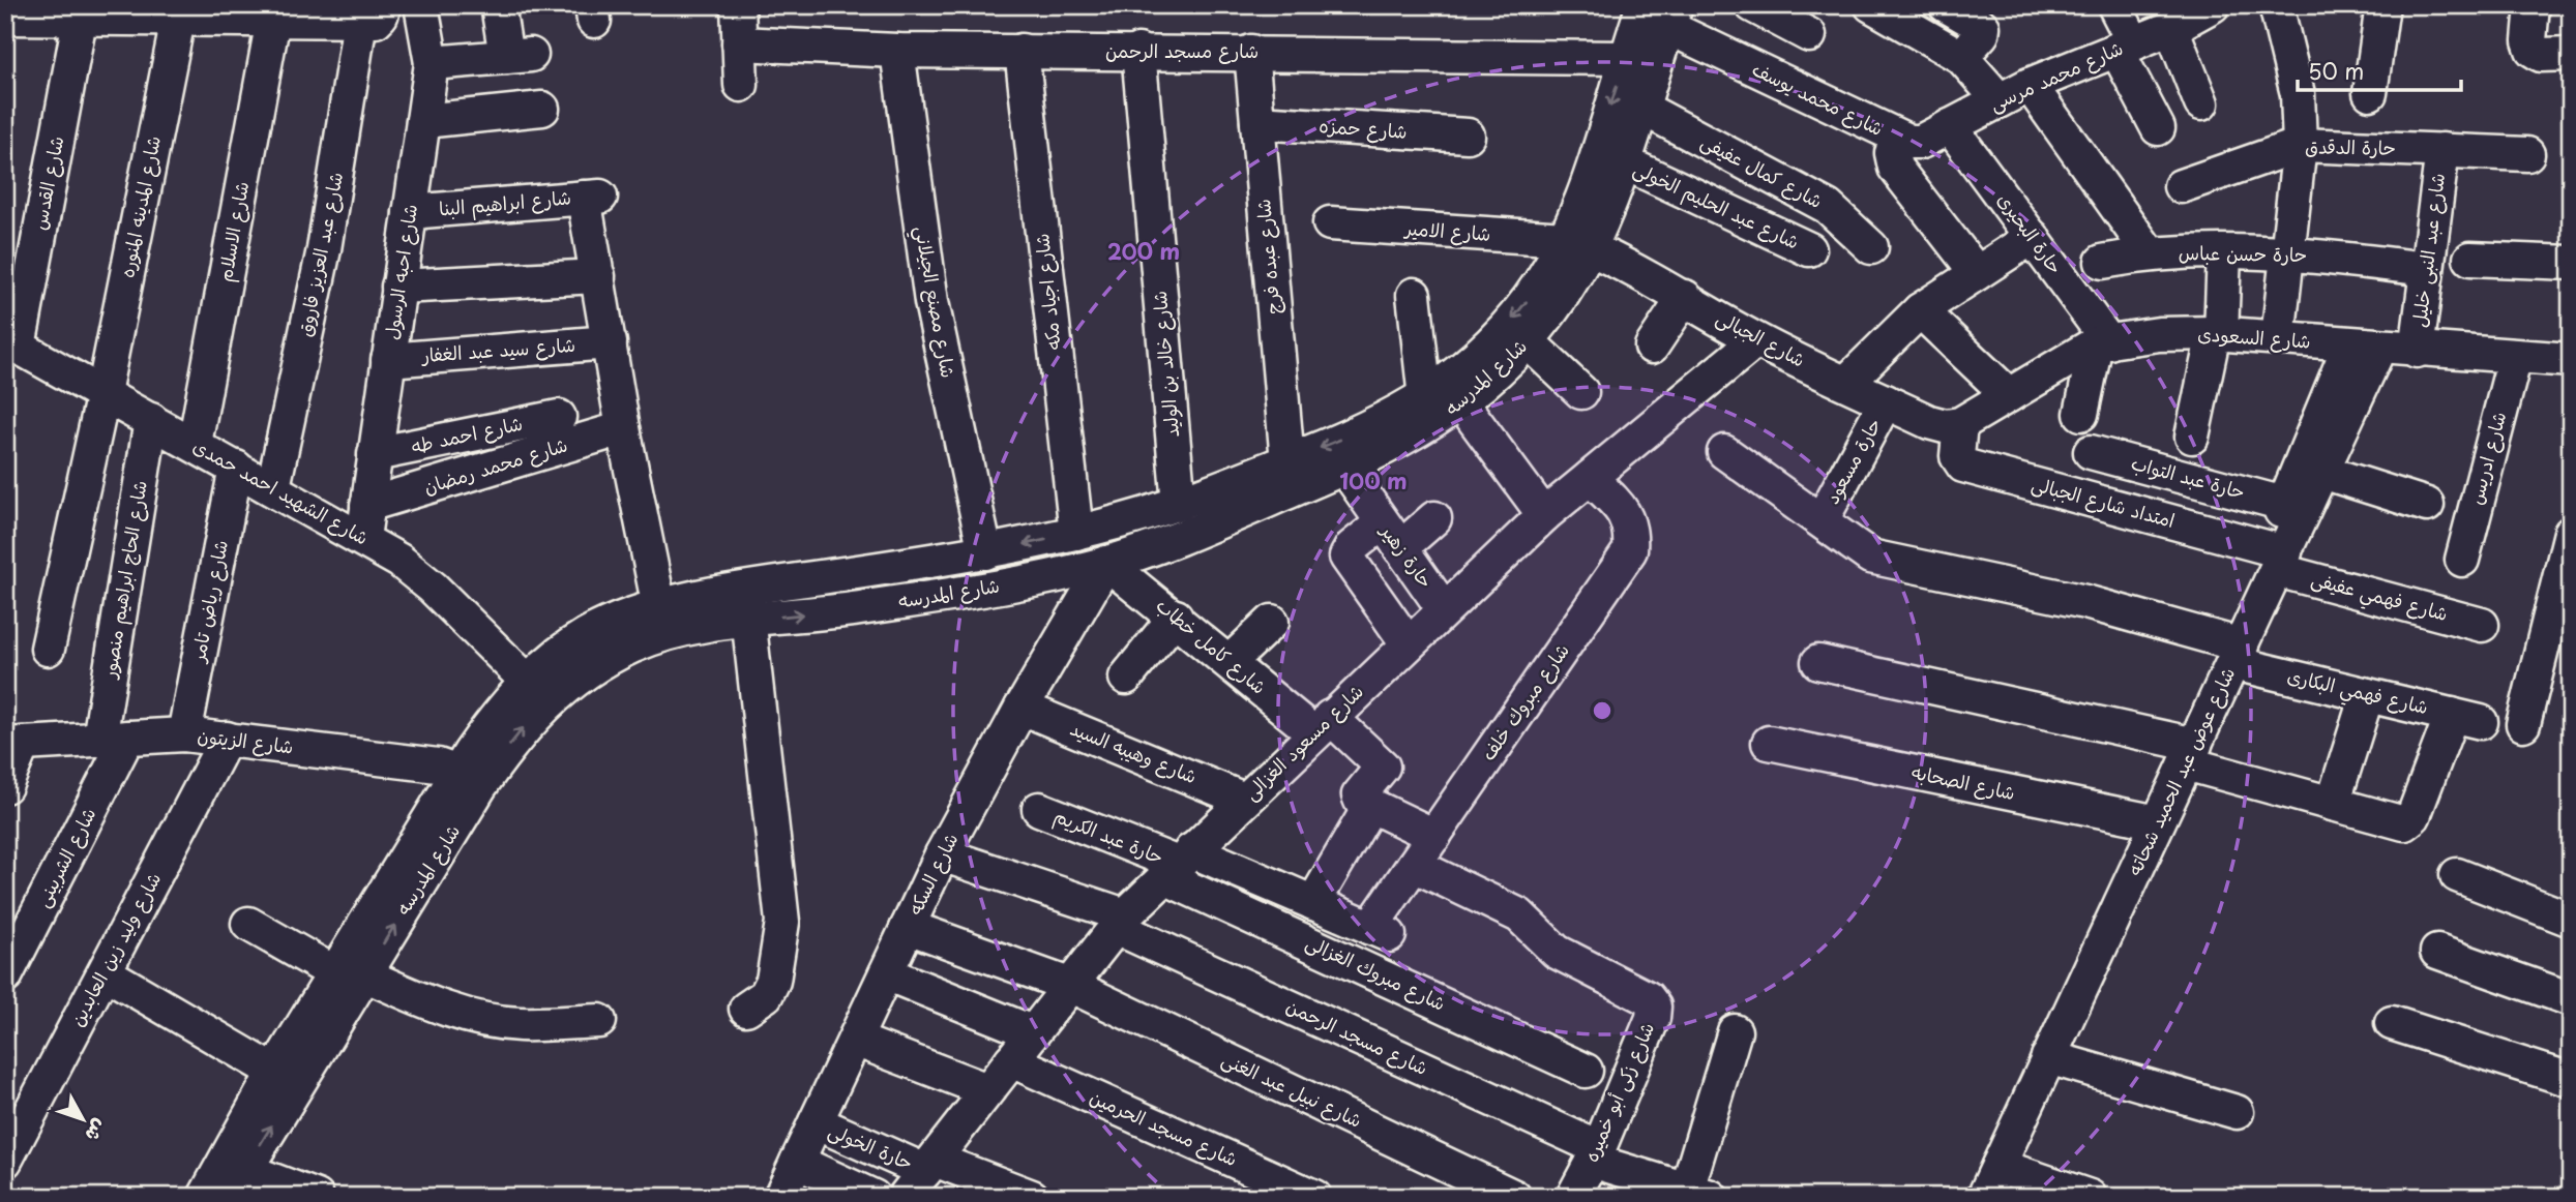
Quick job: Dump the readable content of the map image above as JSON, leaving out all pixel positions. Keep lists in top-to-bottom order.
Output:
{
  "streets": {
    "street": [
      "شارع مسجد الرحمن",
      "شارع محمد مرسى",
      "شارع محمد يوسف",
      "شارع حمزه",
      "حارة الدقدق",
      "شارع كمال عفيفى",
      "شارع القدس",
      "شارع ابراهيم البنا",
      "شارع عبد الحليم الخولى",
      "شارع المدينه المنوره",
      "شارع الاسلام",
      "شارع الامير",
      "حارة البحيرى",
      "شارع عبد النبى خليل",
      "شارع عبد العزيز فاروق",
      "حارة حسن عباس",
      "شارع عبده فرج",
      "شارع احبه الرسول",
      "شارع اجياد مكه",
      "شارع مصنع الجيلاني",
      "شارع السعودى",
      "شارع الجبالى",
      "شارع سيد عبد الغفار",
      "شارع خالد بن الوليد",
      "شارع المدرسه",
      "شارع احمد طه",
      "شارع ادريس",
      "حارة مسعود",
      "شارع محمد رمضان",
      "حارة عبد التواب",
      "شارع الشهيد احمد حمدى",
      "امتداد شارع الجبالى",
      "حارة زهير",
      "شارع الحاج ابراهيم منصور",
      "شارع فهمي عفيفى",
      "شارع رياض تامر",
      "شارع كامل خطاب",
      "شارع فهمي البكارى",
      "شارع مبروك خلف",
      "شارع الزيتون",
      "شارع مسعود الغزالى",
      "شارع وهيبه السيد",
      "شارع عوض عبد الحميد شحاته",
      "شارع الصحابه",
      "حارة عبد الكريم",
      "شارع الشربينى",
      "شارع السكه",
      "شارع وليد زين العابدين",
      "شارع مبروك الغزالى",
      "شارع نبيل عبد الغنى",
      "شارع زكى أبو خميره",
      "شارع مسجد الحرمين",
      "حارة الخولى"
    ]
  },
  "crossings": [
    ["شارع مسجد الرحمن", "شارع عبده فرج"],
    ["شارع مسجد الرحمن", "شارع اجياد مكه"],
    ["شارع مسجد الرحمن", "شارع مصنع الجيلاني"],
    ["شارع مسجد الرحمن", "شارع خالد بن الوليد"],
    ["شارع مسجد الرحمن", "شارع المدرسه"],
    ["شارع مسجد الرحمن", "شارع مسعود الغزالى"],
    ["شارع مسجد الرحمن", "شارع السكه"],
    ["شارع مسجد الرحمن", "شارع زكى أبو خميره"],
    ["شارع محمد مرسى", "شارع محمد يوسف"],
    ["شارع محمد مرسى", "حارة البحيرى"],
    ["شارع محمد يوسف", "شارع المدرسه"],
    ["شارع حمزه", "شارع عبده فرج"],
    ["حارة الدقدق", "شارع عبد النبى خليل"],
    ["شارع كمال عفيفى", "شارع المدرسه"],
    ["شارع القدس", "شارع الشهيد احمد حمدى"],
    ["شارع ابراهيم البنا", "شارع احبه الرسول"],
    ["شارع عبد الحليم الخولى", "شارع المدرسه"],
    ["شارع المدينه المنوره", "شارع الشهيد احمد حمدى"],
    ["شارع الاسلام", "شارع الشهيد احمد حمدى"],
    ["شارع الامير", "شارع الجبالى"],
    ["شارع الامير", "شارع المدرسه"],
    ["حارة البحيرى", "شارع السعودى"],
    ["شارع عبد النبى خليل", "حارة حسن عباس"],
    ["شارع عبد النبى خليل", "شارع السعودى"],
    ["شارع عبد العزيز فاروق", "شارع الشهيد احمد حمدى"],
    ["شارع عبده فرج", "شارع المدرسه"],
    ["شارع احبه الرسول", "شارع سيد عبد الغفار"],
    ["شارع احبه الرسول", "شارع احمد طه"],
    ["شارع احبه الرسول", "شارع محمد رمضان"],
    ["شارع احبه الرسول", "شارع الشهيد احمد حمدى"],
    ["شارع اجياد مكه", "شارع المدرسه"],
    ["شارع مصنع الجيلاني", "شارع المدرسه"],
    ["شارع السعودى", "شارع الجبالى"],
    ["شارع السعودى", "شارع ادريس"],
    ["شارع السعودى", "امتداد شارع الجبالى"],
    ["شارع الجبالى", "شارع المدرسه"],
    ["شارع الجبالى", "حارة مسعود"],
    ["شارع الجبالى", "امتداد شارع الجبالى"],
    ["شارع الجبالى", "شارع مسعود الغزالى"],
    ["شارع خالد بن الوليد", "شارع المدرسه"],
    ["شارع المدرسه", "شارع الشهيد احمد حمدى"],
    ["شارع المدرسه", "حارة زهير"],
    ["شارع المدرسه", "شارع كامل خطاب"],
    ["شارع المدرسه", "شارع الزيتون"],
    ["شارع المدرسه", "شارع السكه"],
    ["حارة مسعود", "شارع فهمي البكارى"],
    ["شارع الشهيد احمد حمدى", "شارع الحاج ابراهيم منصور"],
    ["شارع الشهيد احمد حمدى", "شارع رياض تامر"],
    ["امتداد شارع الجبالى", "شارع فهمي عفيفى"],
    ["امتداد شارع الجبالى", "شارع عوض عبد الحميد شحاته"],
    ["حارة زهير", "شارع مسعود الغزالى"],
    ["شارع الحاج ابراهيم منصور", "شارع الزيتون"],
    ["شارع الحاج ابراهيم منصور", "شارع الشربينى"],
    ["شارع فهمي عفيفى", "شارع عوض عبد الحميد شحاته"],
    ["شارع رياض تامر", "شارع الزيتون"],
    ["شارع كامل خطاب", "شارع مسعود الغزالى"],
    ["شارع كامل خطاب", "شارع السكه"],
    ["شارع فهمي البكارى", "شارع عوض عبد الحميد شحاته"],
    ["شارع مبروك خلف", "شارع مسعود الغزالى"],
    ["شارع مبروك خلف", "حارة عبد الكريم"],
    ["شارع مبروك خلف", "شارع مبروك الغزالى"],
    ["شارع مبروك خلف", "شارع زكى أبو خميره"],
    ["شارع الزيتون", "شارع الشربينى"],
    ["شارع الزيتون", "شارع وليد زين العابدين"],
    ["شارع مسعود الغزالى", "شارع وهيبه السيد"],
    ["شارع مسعود الغزالى", "حارة عبد الكريم"],
    ["شارع مسعود الغزالى", "شارع مبروك الغزالى"],
    ["شارع مسعود الغزالى", "شارع نبيل عبد الغنى"],
    ["شارع مسعود الغزالى", "شارع مسجد الحرمين"],
    ["شارع مسعود الغزالى", "حارة الخولى"],
    ["شارع وهيبه السيد", "شارع السكه"],
    ["شارع عوض عبد الحميد شحاته", "شارع الصحابه"],
    ["حارة عبد الكريم", "شارع مبروك الغزالى"],
    ["شارع السكه", "شارع نبيل عبد الغنى"],
    ["شارع السكه", "حارة الخولى"]
  ],
  "scale_bar": "50 m",
  "north": "bottom right",
  "rings": ["200 m", "100 m"]
}
